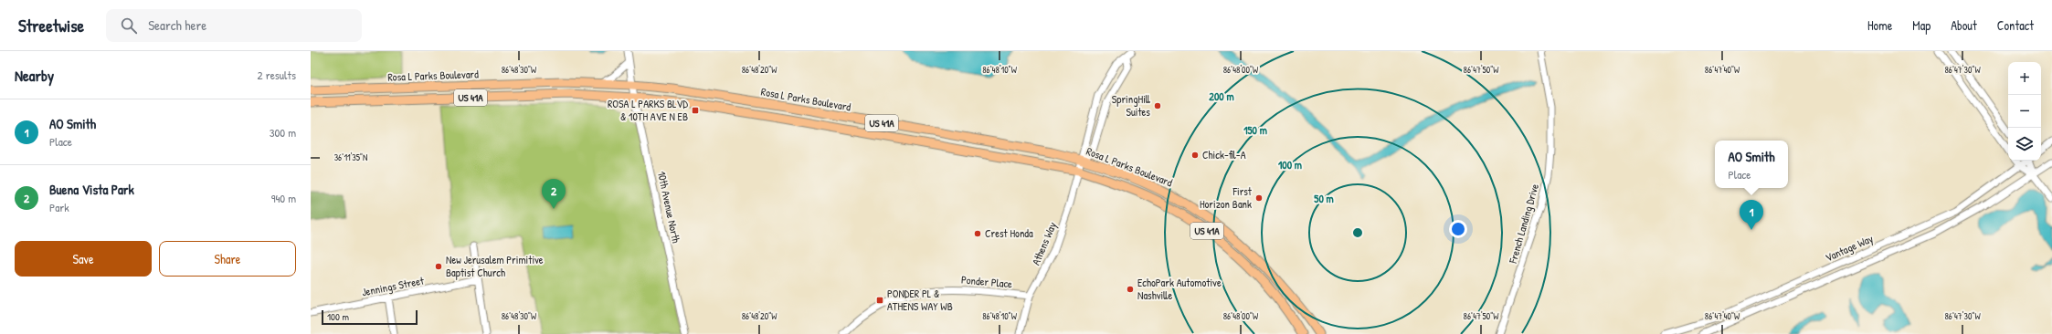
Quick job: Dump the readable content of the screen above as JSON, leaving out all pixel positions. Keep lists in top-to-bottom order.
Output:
{
  "streets": {
    "main road": ["Rosa L Parks Boulevard", "US 41A"],
    "street": [
      "10th Avenue North",
      "French Landing Drive",
      "Athens Way",
      "Vantage Way",
      "Ponder Place",
      "Jennings Street"
    ]
  },
  "crossings": [
    ["Rosa L Parks Boulevard", "10th Avenue North"],
    ["Rosa L Parks Boulevard", "Athens Way"],
    ["Athens Way", "Ponder Place"]
  ],
  "places": {
    "other": [
      "SpringHill Suites",
      "Chick-fil-A",
      "First Horizon Bank",
      "Crest Honda",
      "New Jerusalem Primitive Baptist Church",
      "EchoPark Automotive Nashville"
    ],
    "transit": ["ROSA L PARKS BLVD & 10TH AVE N EB", "PONDER PL & ATHENS WAY WB"]
  },
  "scale_bar": "100 m",
  "page": {
    "header": "Streetwise",
    "search": "Search here",
    "nav": [
      "Home",
      "Map",
      "About",
      "Contact"
    ],
    "heading": ["Nearby", "2 results"],
    "map_buttons": ["+", "−"],
    "list": [
      {
        "mark": "1",
        "name": "AO Smith",
        "note": "Place",
        "value": "300 m"
      },
      {
        "mark": "2",
        "name": "Buena Vista Park",
        "note": "Park",
        "value": "940 m"
      }
    ],
    "popup": ["AO Smith", "Place"],
    "pins": ["2", "1"],
    "buttons": ["Save", "Share"],
    "scale": "100 m"
  },
  "coordinates": [
    "86°48'30\"W",
    "86°48'20\"W",
    "86°48'10\"W",
    "86°48'00\"W",
    "86°47'50\"W",
    "86°47'40\"W",
    "86°47'30\"W",
    "36°11'35\"N"
  ],
  "rings": [
    "200 m",
    "150 m",
    "100 m",
    "50 m"
  ]
}
